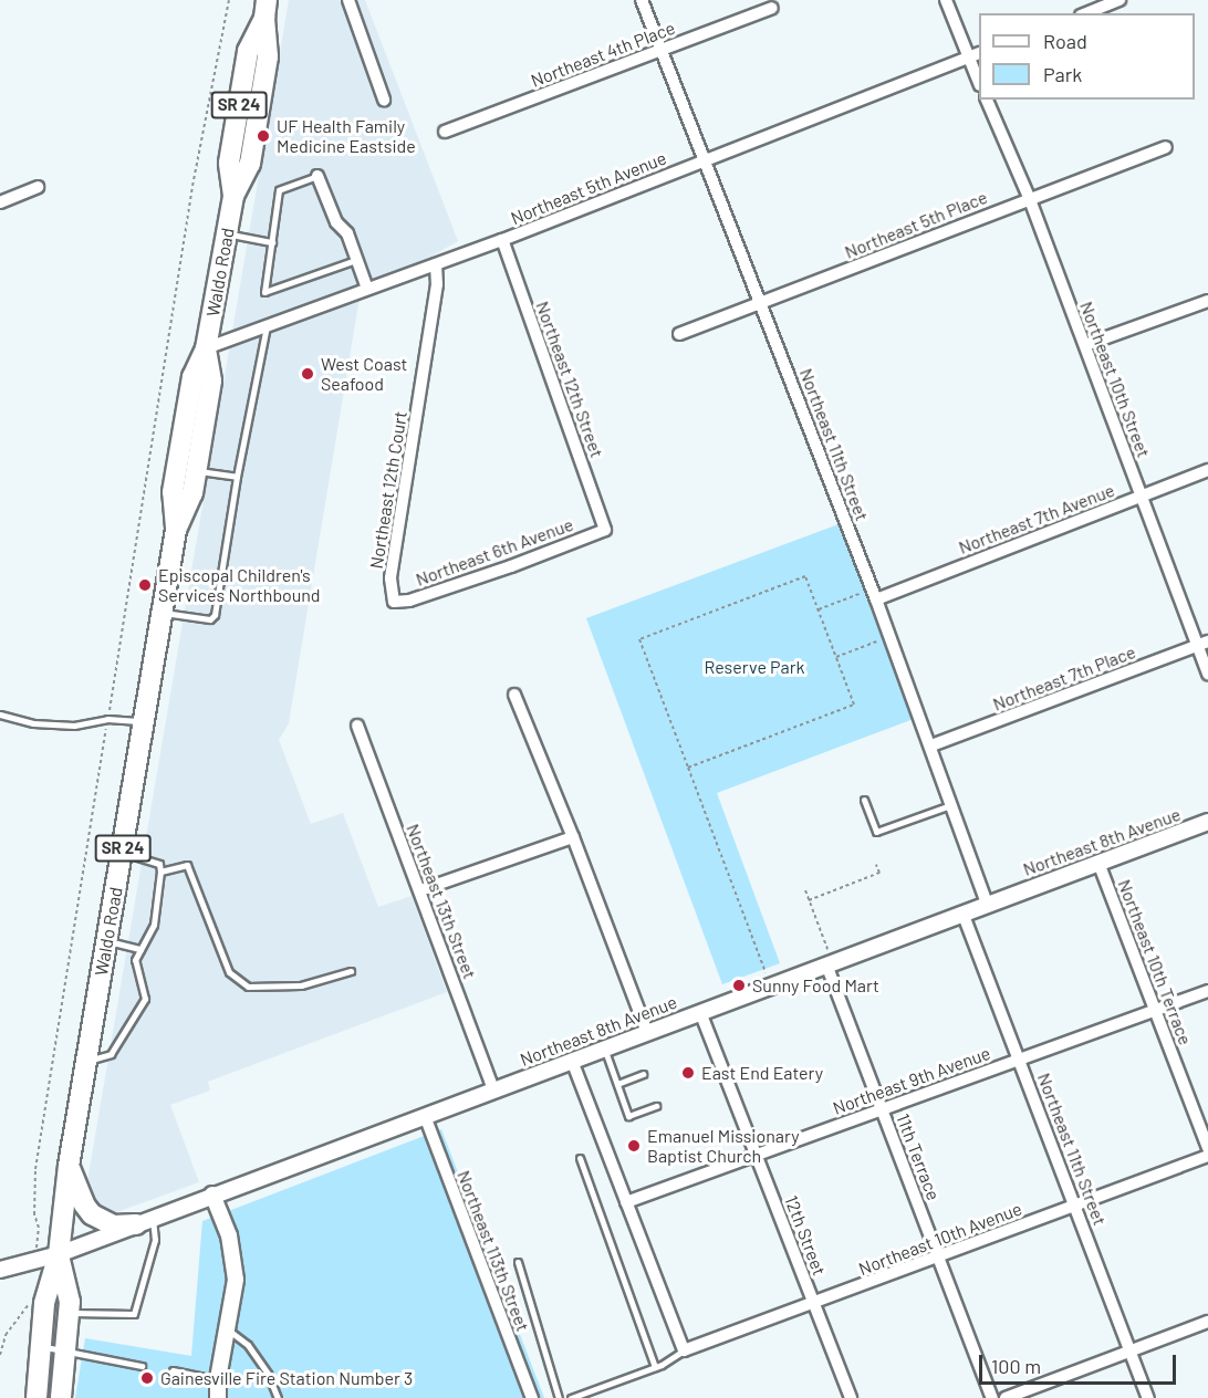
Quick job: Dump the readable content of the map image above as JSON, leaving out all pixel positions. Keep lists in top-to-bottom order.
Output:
{
  "streets": {
    "highway": ["SR 24", "Waldo Road"],
    "street": [
      "Northeast 4th Place",
      "Northeast 5th Avenue",
      "Northeast 5th Place",
      "Northeast 12th Street",
      "Northeast 10th Street",
      "Northeast 11th Street",
      "Northeast 12th Court",
      "Northeast 7th Avenue",
      "Northeast 6th Avenue",
      "Northeast 7th Place",
      "Northeast 8th Avenue",
      "Northeast 13th Street",
      "Northeast 10th Terrace",
      "Northeast 9th Avenue",
      "11th Terrace",
      "12th Street",
      "Northeast 10th Avenue",
      "Northeast 113th Street"
    ]
  },
  "crossings": [
    ["Northeast 4th Place", "Northeast 11th Street"],
    ["Northeast 5th Avenue", "Waldo Road"],
    ["Northeast 5th Avenue", "Northeast 12th Street"],
    ["Northeast 5th Avenue", "Northeast 11th Street"],
    ["Northeast 5th Avenue", "Northeast 12th Court"],
    ["Northeast 5th Place", "Northeast 10th Street"],
    ["Northeast 5th Place", "Northeast 11th Street"],
    ["Waldo Road", "Northeast 8th Avenue"],
    ["Northeast 12th Street", "Northeast 6th Avenue"],
    ["Northeast 10th Street", "Northeast 7th Avenue"],
    ["Northeast 10th Street", "Northeast 7th Place"],
    ["Northeast 11th Street", "Northeast 7th Avenue"],
    ["Northeast 11th Street", "Northeast 7th Place"],
    ["Northeast 11th Street", "Northeast 8th Avenue"],
    ["Northeast 11th Street", "Northeast 9th Avenue"],
    ["Northeast 11th Street", "Northeast 10th Avenue"],
    ["Northeast 12th Court", "Northeast 6th Avenue"],
    ["Northeast 8th Avenue", "Northeast 13th Street"],
    ["Northeast 8th Avenue", "Northeast 10th Terrace"],
    ["Northeast 8th Avenue", "11th Terrace"],
    ["Northeast 8th Avenue", "12th Street"],
    ["Northeast 8th Avenue", "Northeast 113th Street"],
    ["Northeast 10th Terrace", "Northeast 9th Avenue"],
    ["Northeast 9th Avenue", "11th Terrace"],
    ["Northeast 9th Avenue", "12th Street"],
    ["11th Terrace", "Northeast 10th Avenue"],
    ["12th Street", "Northeast 10th Avenue"]
  ],
  "parks": ["Reserve Park"],
  "places": [
    "UF Health Family Medicine Eastside",
    "West Coast Seafood",
    "Episcopal Children's Services Northbound",
    "Sunny Food Mart",
    "East End Eatery",
    "Emanuel Missionary Baptist Church",
    "Gainesville Fire Station Number 3"
  ],
  "legend": ["Road", "Park"],
  "scale_bar": "100 m"
}
